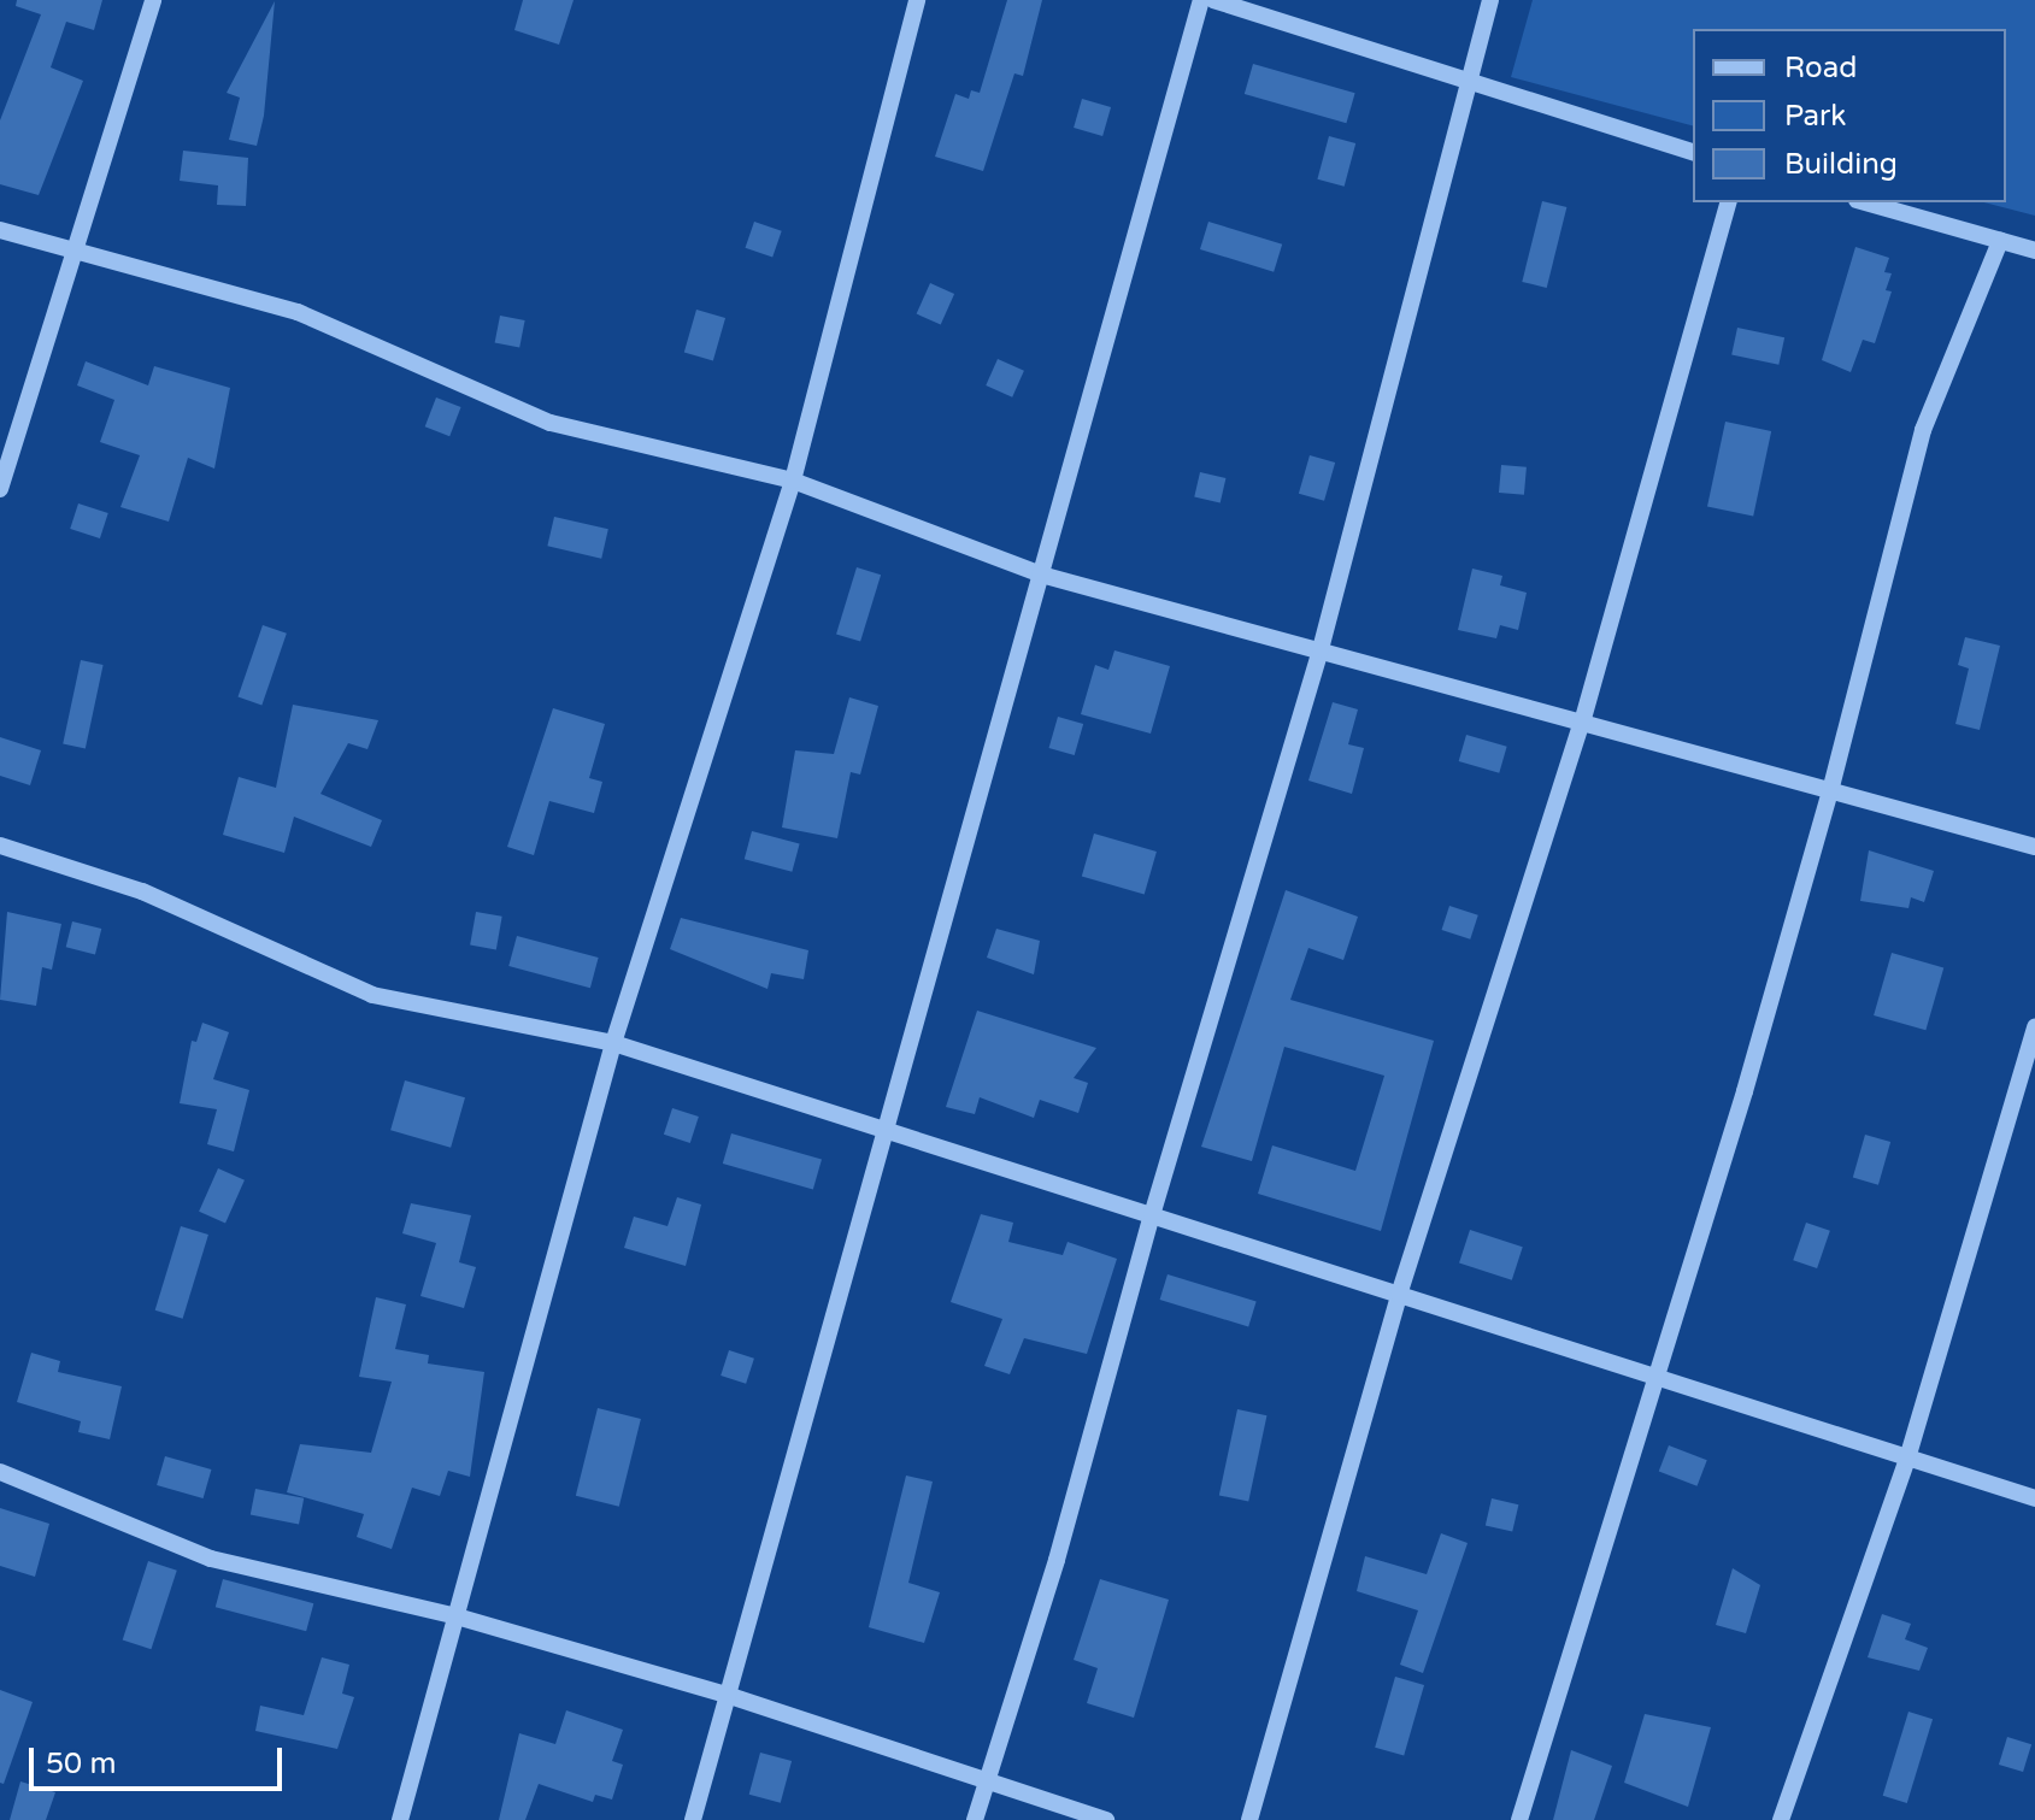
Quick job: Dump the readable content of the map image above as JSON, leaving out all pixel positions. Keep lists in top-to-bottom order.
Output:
{
  "legend": ["Road", "Park", "Building"],
  "scale_bar": "50 m"
}
